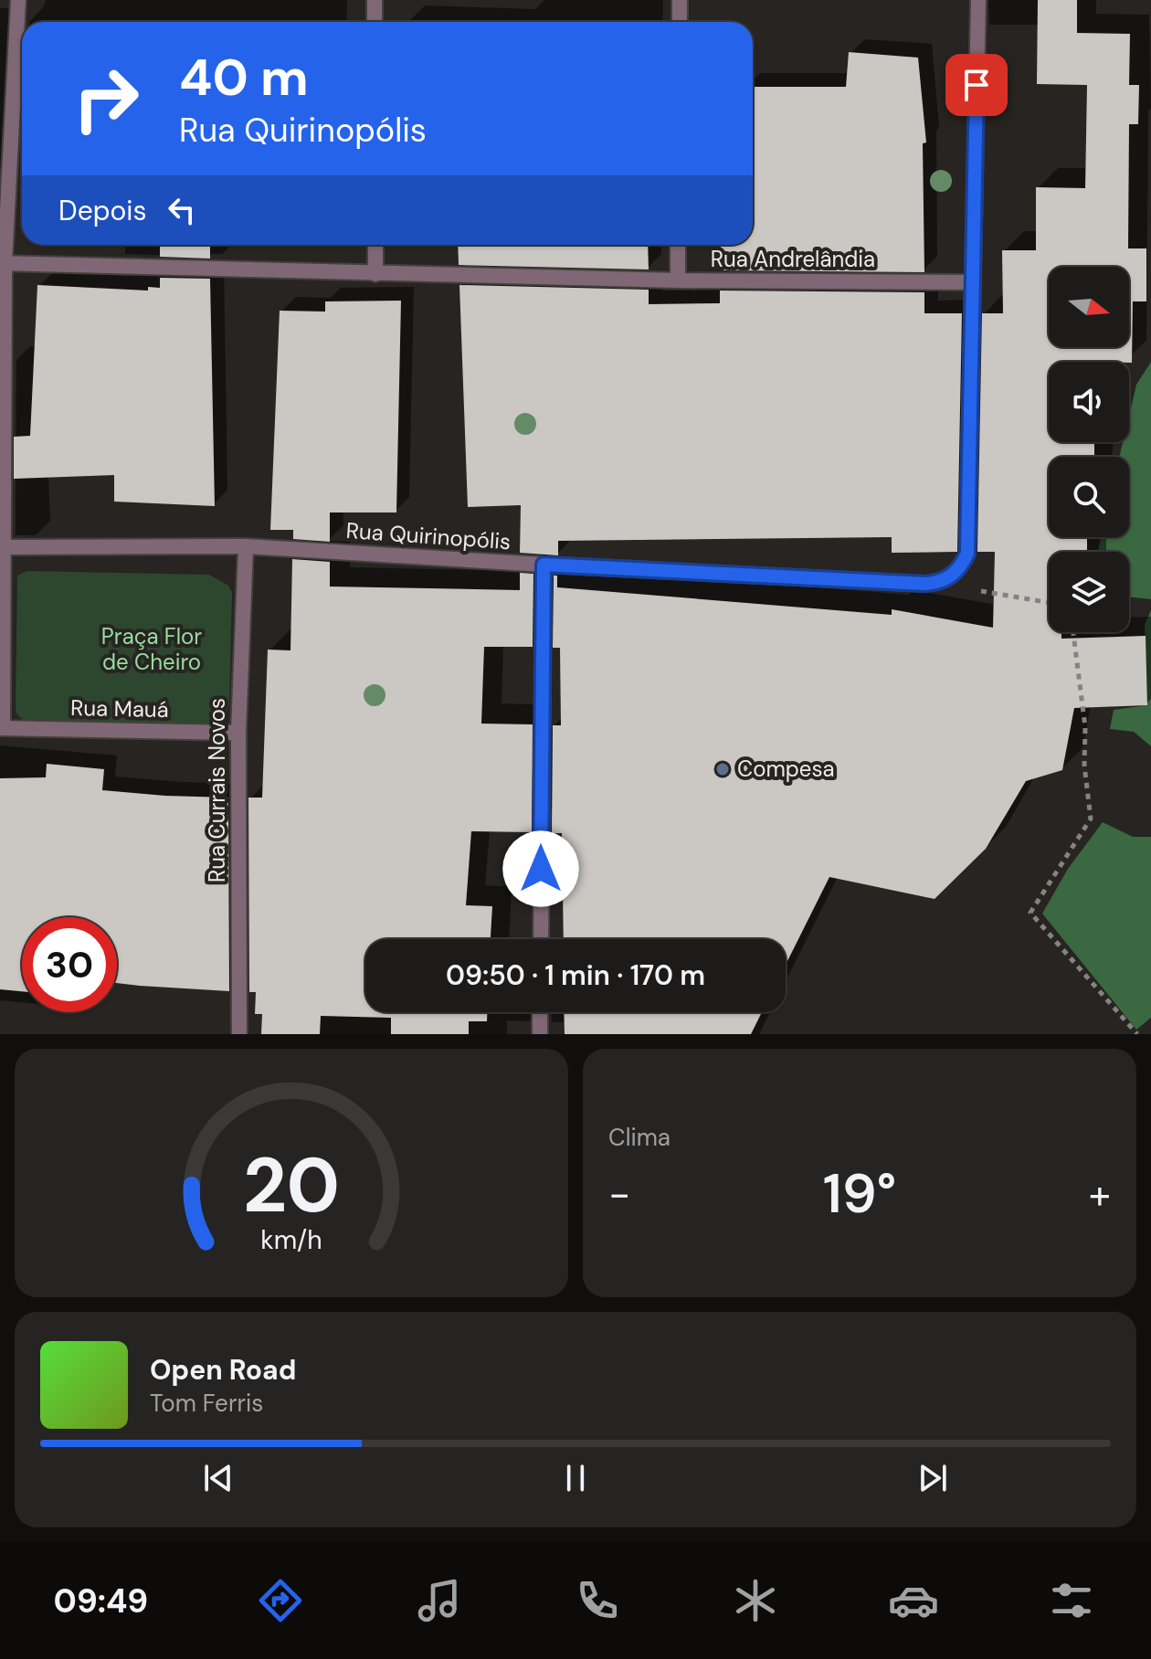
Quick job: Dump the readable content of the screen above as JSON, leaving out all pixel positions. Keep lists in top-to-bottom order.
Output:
{
  "streets": {
    "street": [
      "Rua Andrelândia",
      "Rua Quirinopólis",
      "Rua Mauá",
      "Rua Currais Novos"
    ]
  },
  "crossings": [
    ["Rua Quirinopólis", "Rua Currais Novos"],
    ["Rua Mauá", "Rua Currais Novos"]
  ],
  "parks": ["Praça Flor de Cheiro"],
  "places": ["Compesa"],
  "north": "right",
  "page": {
    "turn": ["40 m", "Rua Quirinopólis"],
    "then": "Depois",
    "limit": "30",
    "trip": "09:50 · 1 min · 170 m",
    "tile": "Clima",
    "heat": ["−", "19°", "+"],
    "song": ["Open Road", "Tom Ferris"],
    "tabs": "09:49",
    "gauge": ["20", "km/h"]
  }
}
